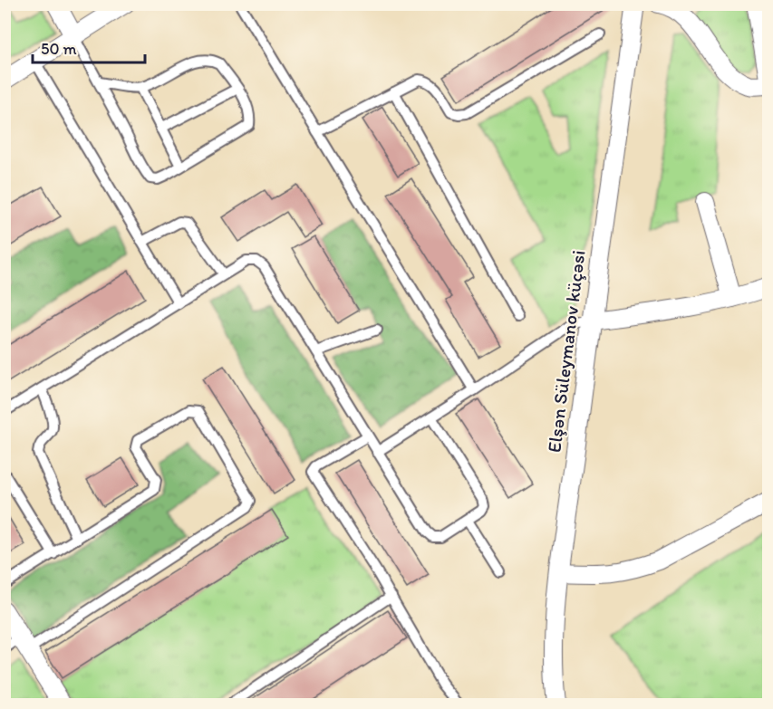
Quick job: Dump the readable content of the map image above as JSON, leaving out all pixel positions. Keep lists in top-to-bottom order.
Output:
{
  "streets": {
    "street": ["Elşən Süleymanov küçəsi"]
  },
  "scale_bar": "50 m"
}
